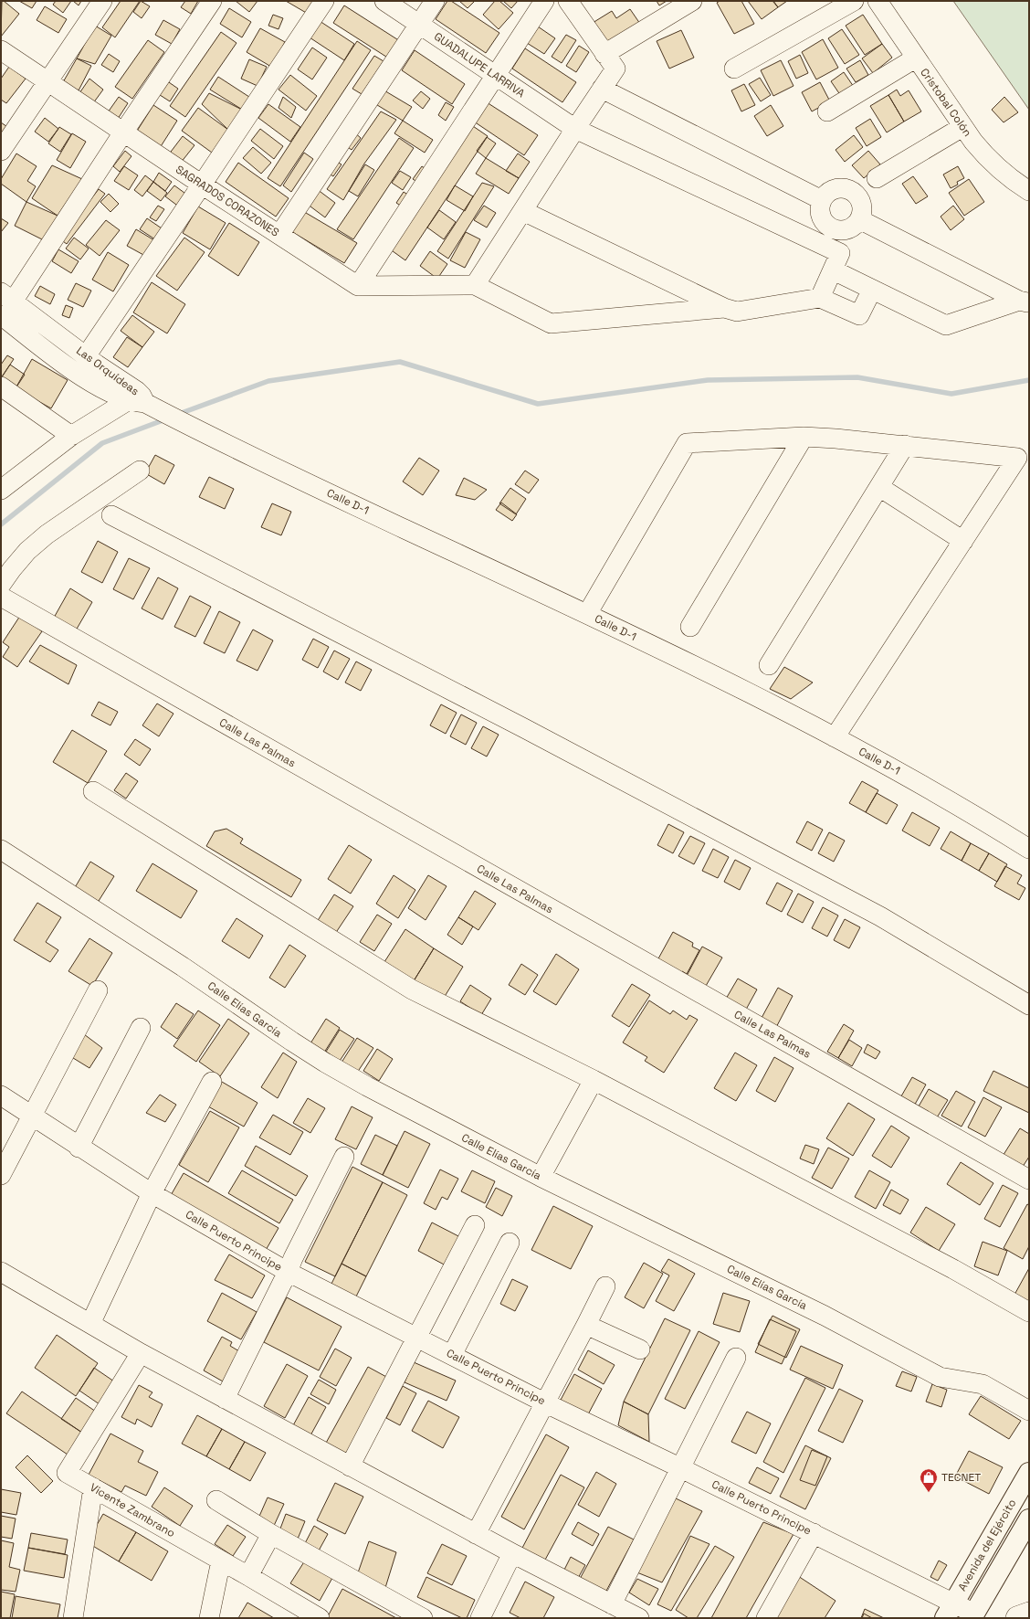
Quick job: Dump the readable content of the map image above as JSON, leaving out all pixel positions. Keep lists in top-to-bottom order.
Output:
{
  "streets": {
    "main road": ["Avenida del Ejército"],
    "street": [
      "GUADALUPE LARRIVA",
      "Cristobal Colón",
      "SAGRADOS CORAZONES",
      "Las Orquídeas",
      "Calle D-1",
      "Calle Las Palmas",
      "Calle Elías García",
      "Calle Puerto Principe",
      "Vicente Zambrano"
    ]
  },
  "crossings": [
    ["Las Orquídeas", "Calle D-1"],
    ["Calle Puerto Principe", "Avenida del Ejército"]
  ],
  "places": {
    "shop": ["TECNET"]
  }
}
